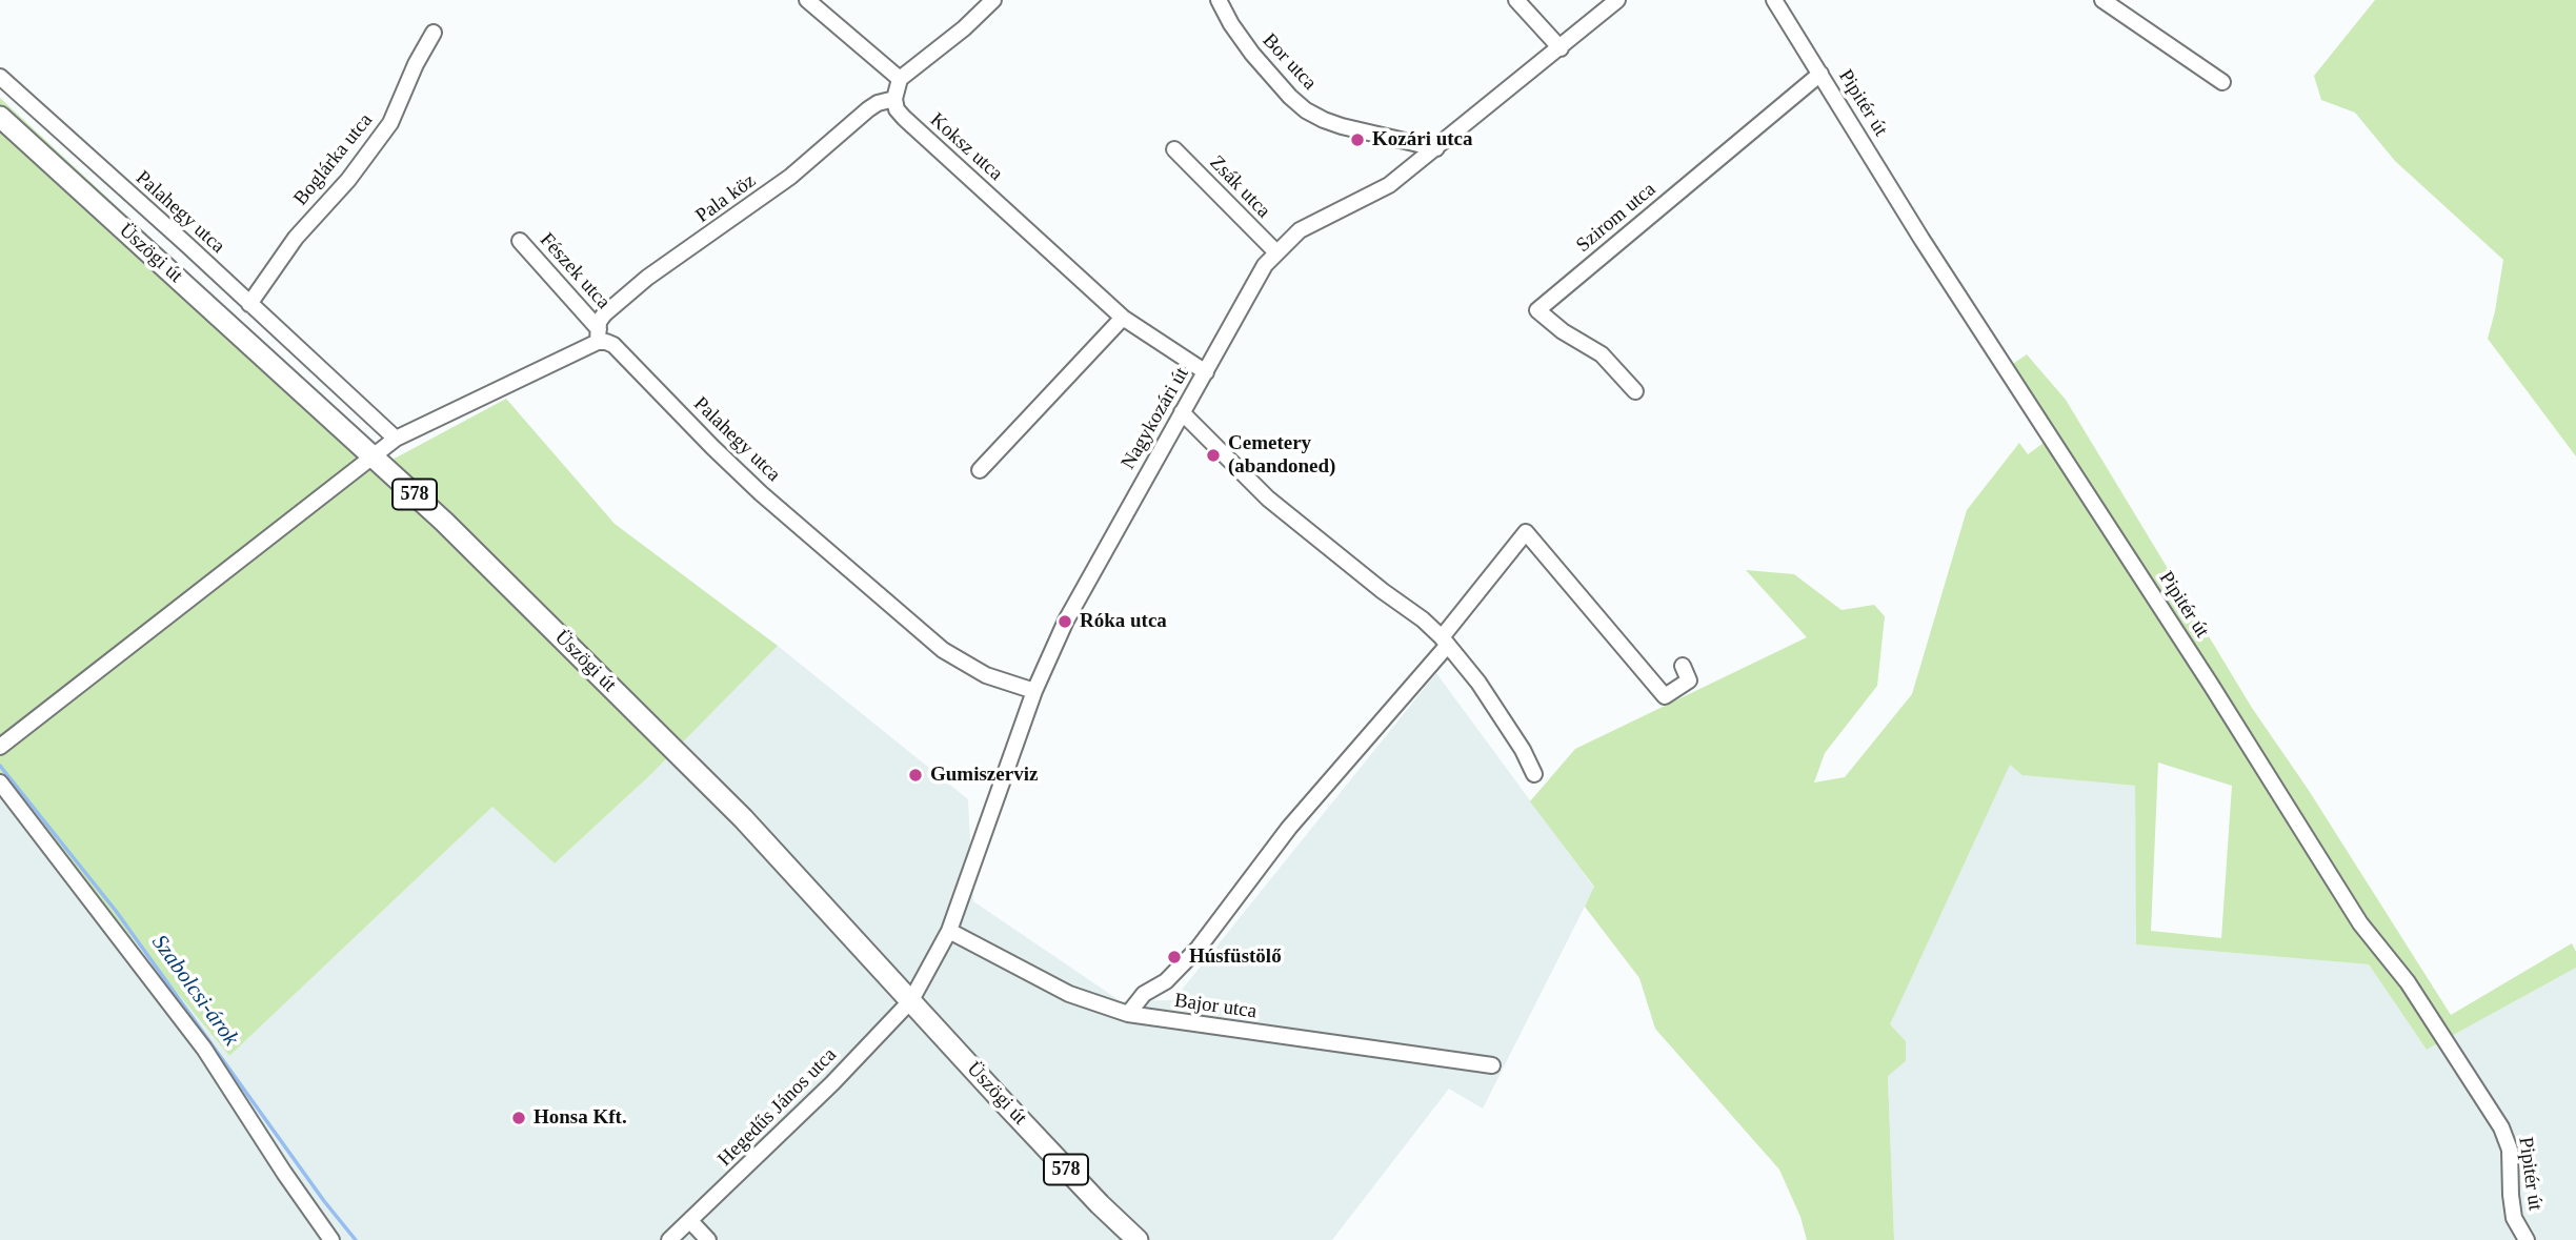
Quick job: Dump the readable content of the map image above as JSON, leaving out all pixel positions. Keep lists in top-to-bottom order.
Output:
{
  "streets": {
    "main road": ["Üszögi út", "578"],
    "street": [
      "Bor utca",
      "Pipitér út",
      "Koksz utca",
      "Boglárka utca",
      "Zsák utca",
      "Pala köz",
      "Palahegy utca",
      "Szirom utca",
      "Fészek utca",
      "Nagykozári út",
      "Bajor utca",
      "Hegedűs János utca"
    ]
  },
  "crossings": [
    ["Bor utca", "Nagykozári út"],
    ["Pipitér út", "Szirom utca"],
    ["Koksz utca", "Pala köz"],
    ["Koksz utca", "Nagykozári út"],
    ["Boglárka utca", "Palahegy utca"],
    ["Zsák utca", "Nagykozári út"],
    ["Pala köz", "Palahegy utca"],
    ["Pala köz", "Fészek utca"],
    ["Palahegy utca", "Fészek utca"],
    ["Palahegy utca", "Nagykozári út"],
    ["Üszögi út", "Nagykozári út"],
    ["Üszögi út", "Hegedűs János utca"],
    ["Nagykozári út", "Bajor utca"],
    ["Nagykozári út", "Hegedűs János utca"]
  ],
  "water": ["Szabolcsi-árok"],
  "places": [
    "Kozári utca",
    "Cemetery (abandoned)",
    "Róka utca",
    "Gumiszerviz",
    "Húsfüstölő",
    "Honsa Kft."
  ]
}
